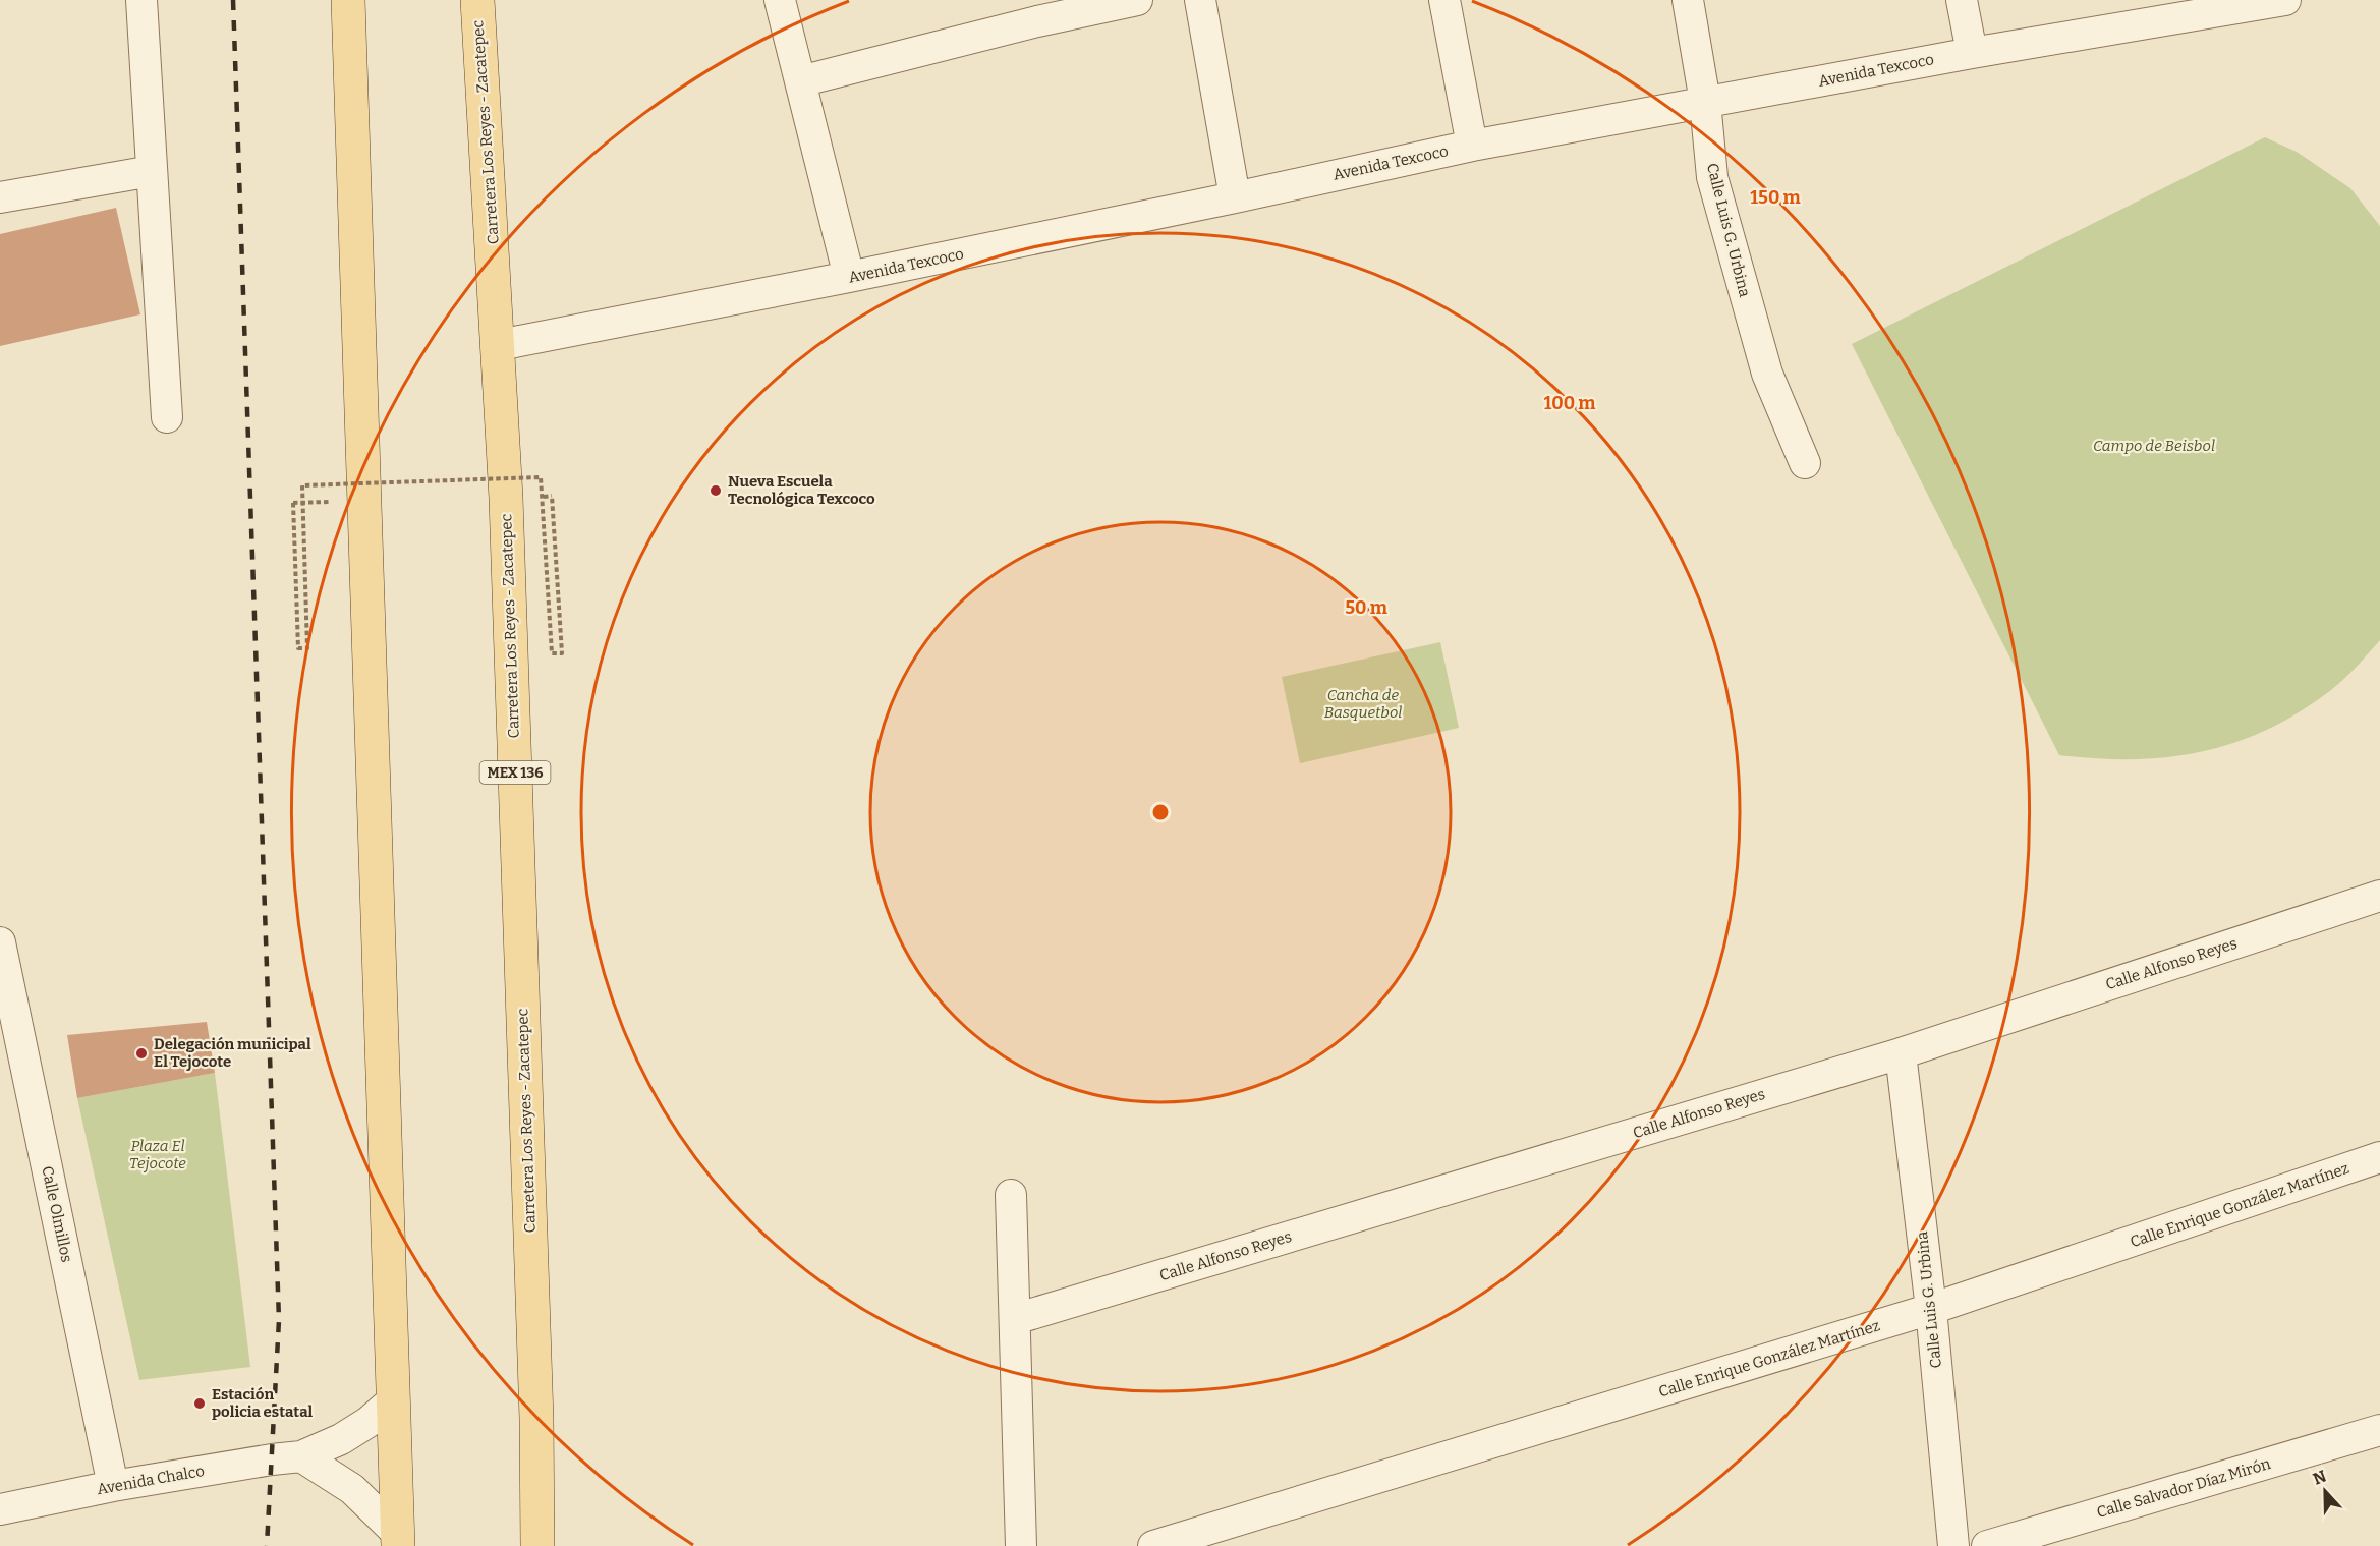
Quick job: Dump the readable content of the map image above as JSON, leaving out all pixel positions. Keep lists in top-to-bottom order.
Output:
{
  "streets": {
    "main road": ["Carretera Los Reyes - Zacatepec", "MEX 136"],
    "street": [
      "Avenida Texcoco",
      "Calle Luis G. Urbina",
      "Calle Alfonso Reyes",
      "Calle Enrique González Martínez",
      "Calle Olmillos",
      "Avenida Chalco",
      "Calle Salvador Díaz Mirón"
    ]
  },
  "crossings": [
    ["Avenida Texcoco", "Carretera Los Reyes - Zacatepec"],
    ["Avenida Texcoco", "Calle Luis G. Urbina"],
    ["Calle Luis G. Urbina", "Calle Alfonso Reyes"],
    ["Calle Luis G. Urbina", "Calle Enrique González Martínez"],
    ["Calle Olmillos", "Avenida Chalco"]
  ],
  "parks": ["Campo de Beisbol", "Cancha de Basquetbol", "Plaza El Tejocote"],
  "places": ["Nueva Escuela Tecnológica Texcoco", "Delegación municipal El Tejocote", "Estación policia estatal"],
  "north": "top",
  "rings": ["150 m", "100 m", "50 m"]
}
